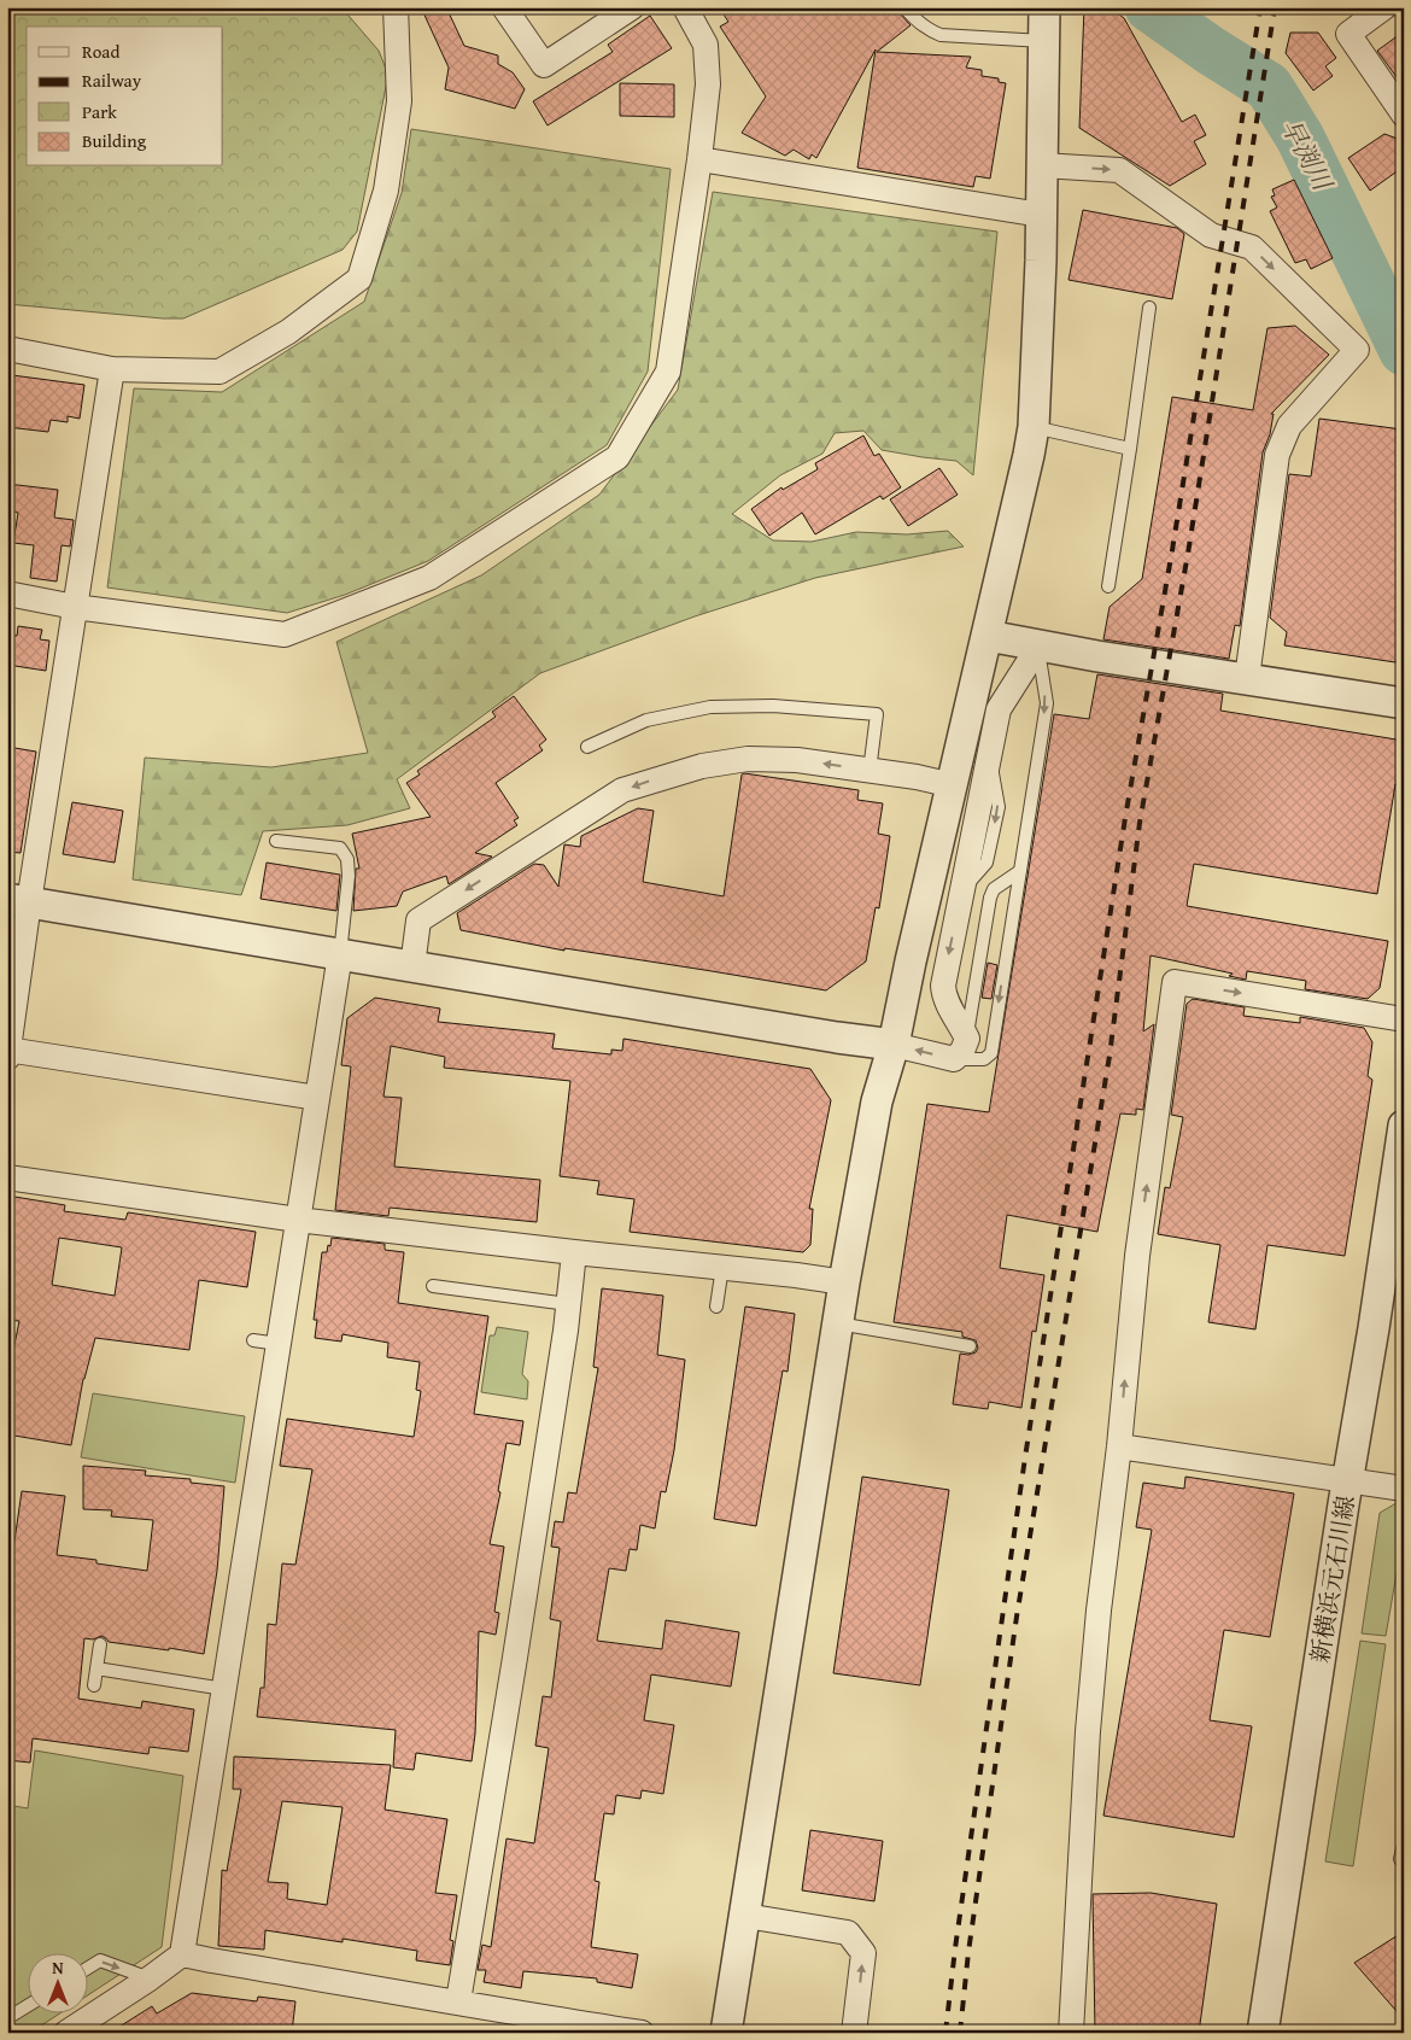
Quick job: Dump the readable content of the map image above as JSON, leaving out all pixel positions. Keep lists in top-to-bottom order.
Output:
{
  "streets": {
    "street": ["新横浜元石川線"]
  },
  "water": ["早渕川"],
  "legend": [
    "Road",
    "Railway",
    "Park",
    "Building"
  ],
  "north": "top"
}
